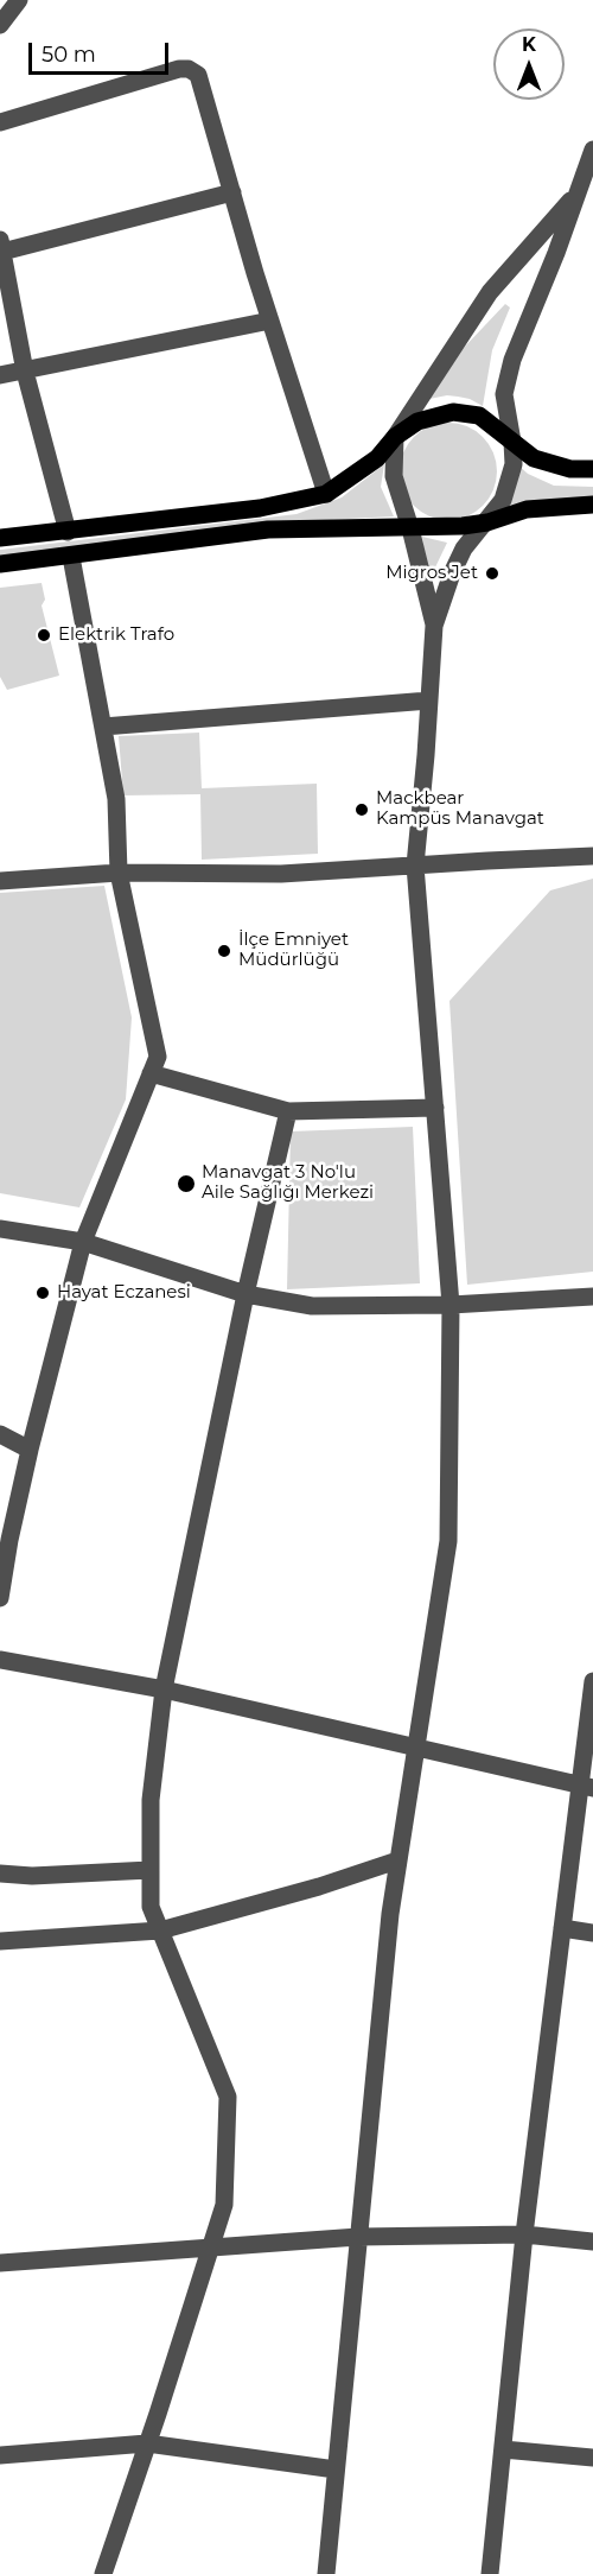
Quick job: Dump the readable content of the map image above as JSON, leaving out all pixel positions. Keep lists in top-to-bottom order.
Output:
{
  "places": [
    "Migros Jet",
    "Elektrik Trafo",
    "Mackbear Kampüs Manavgat",
    "İlçe Emniyet Müdürlüğü",
    "Manavgat 3 No'lu Aile Sağlığı Merkezi",
    "Hayat Eczanesi"
  ],
  "scale_bar": "50 m",
  "north": "top"
}
